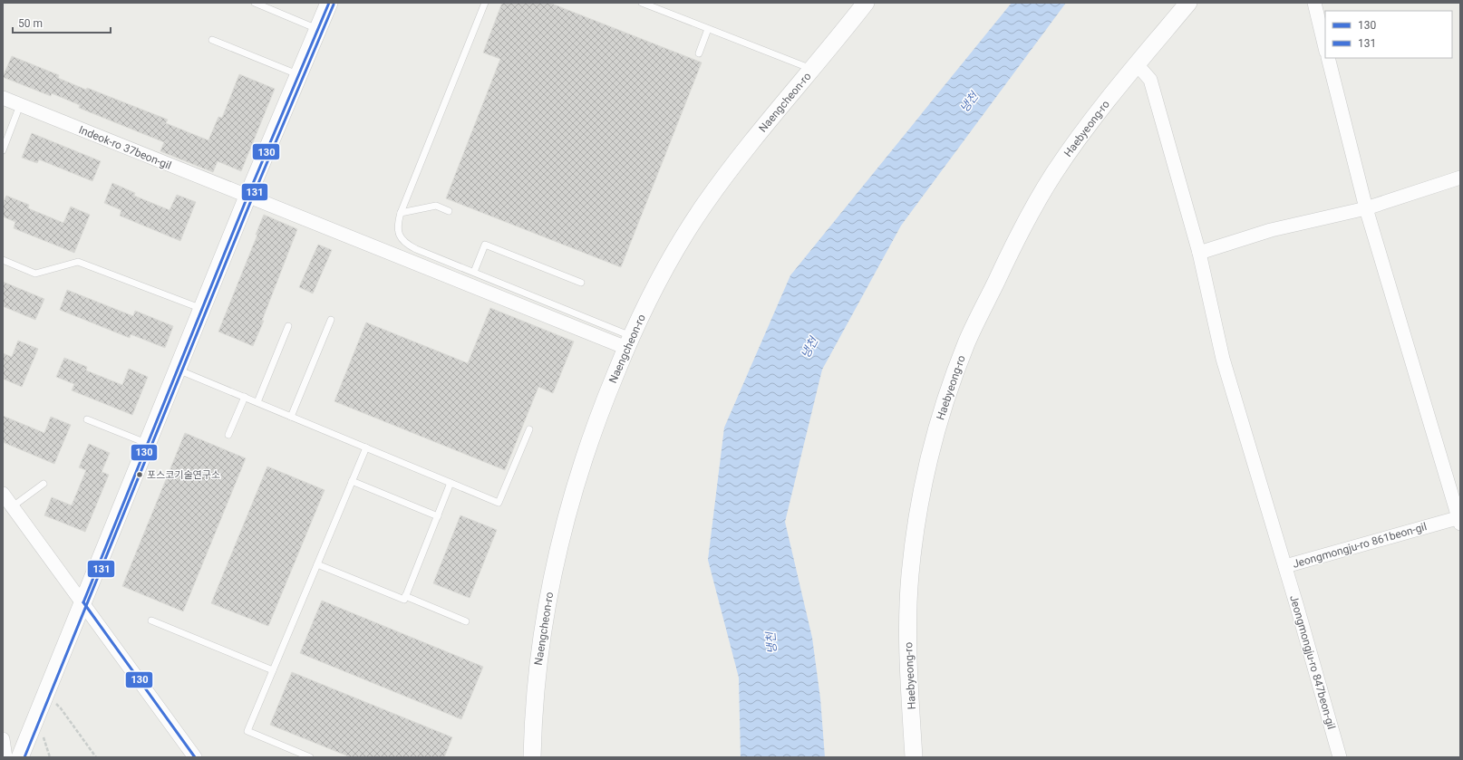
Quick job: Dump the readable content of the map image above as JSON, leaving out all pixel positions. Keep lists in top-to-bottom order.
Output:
{
  "streets": {
    "street": [
      "Naengcheon-ro",
      "Haebyeong-ro",
      "Indeok-ro 37beon-gil",
      "Jeongmongju-ro 861beon-gil",
      "Jeongmongju-ro 847beon-gil"
    ]
  },
  "crossings": [
    ["Naengcheon-ro", "Indeok-ro 37beon-gil"],
    ["Jeongmongju-ro 861beon-gil", "Jeongmongju-ro 847beon-gil"]
  ],
  "water": ["냉천"],
  "places": ["포스코기술연구소"],
  "lines": ["transit line 130", "transit line 131"],
  "legend": ["130", "131"],
  "scale_bar": "50 m"
}
